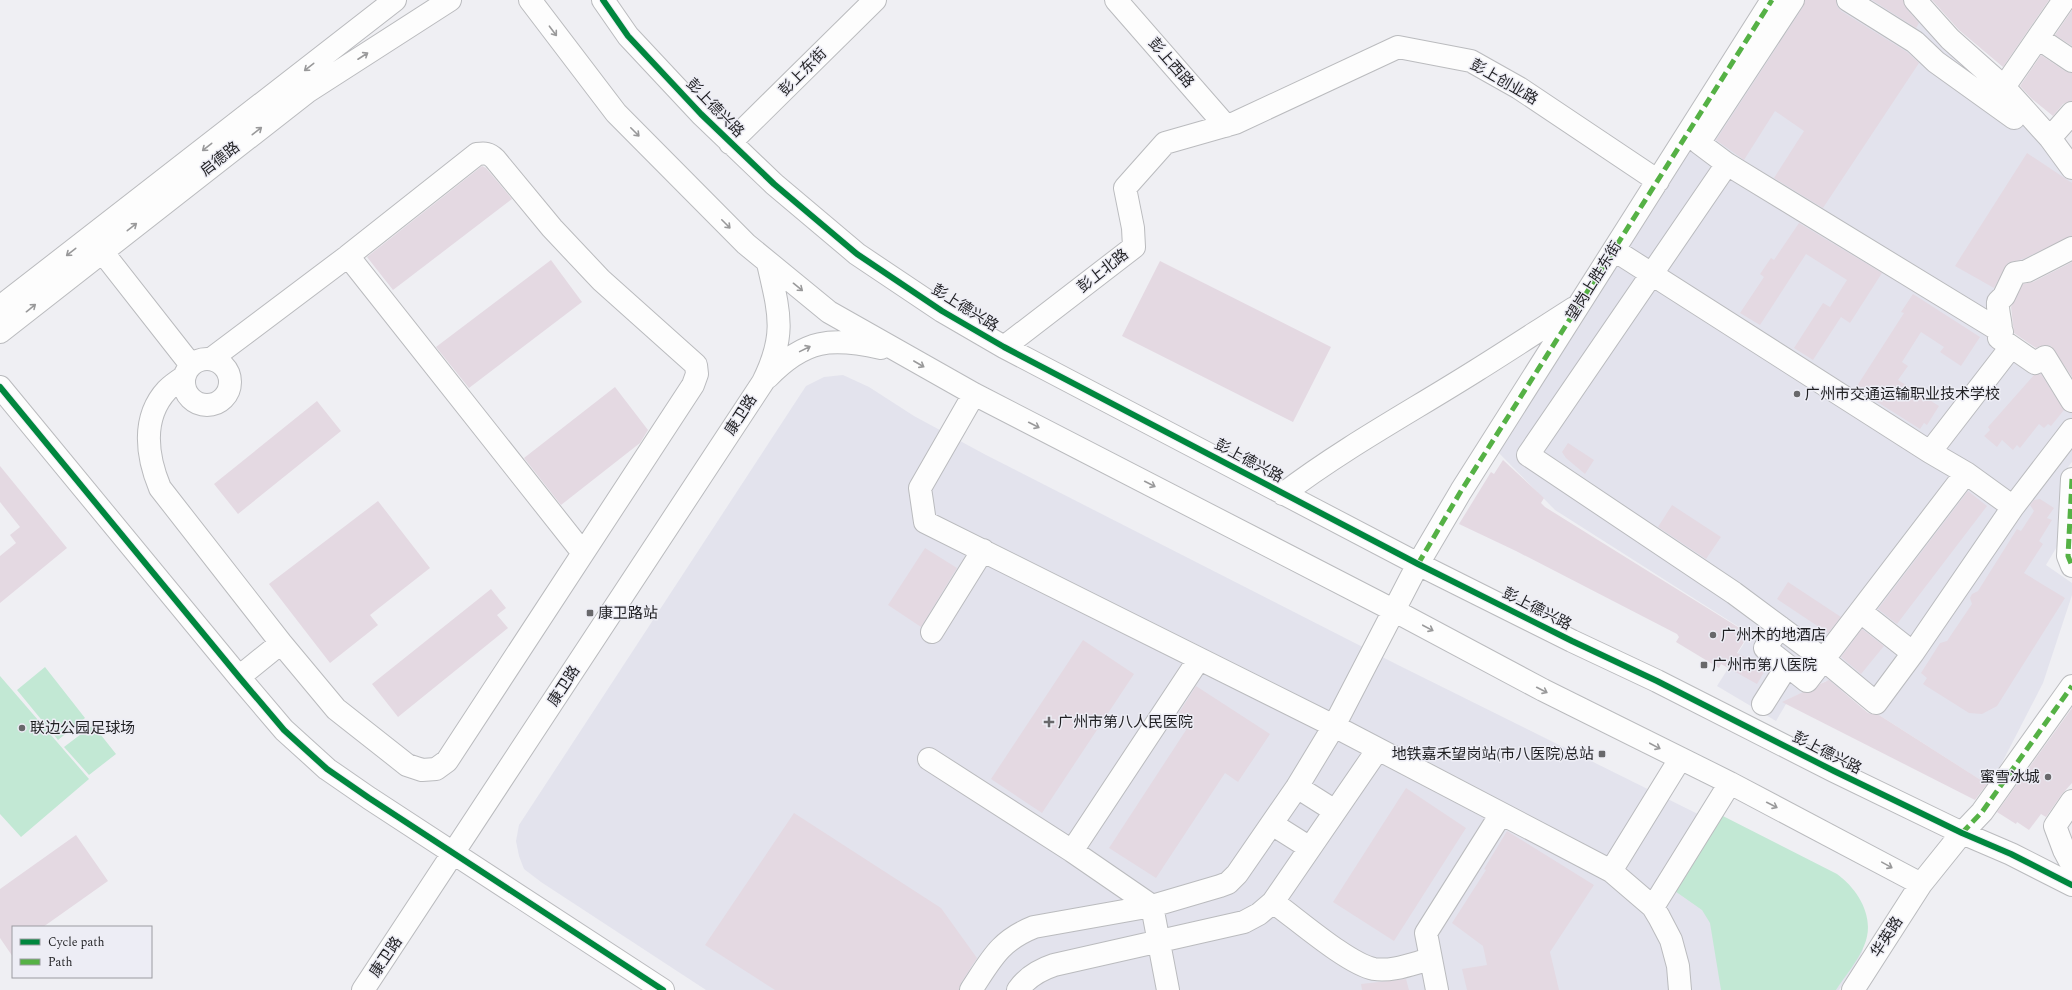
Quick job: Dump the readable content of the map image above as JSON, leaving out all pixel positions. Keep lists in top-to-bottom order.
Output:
{
  "streets": {
    "street": [
      "彭上西路",
      "彭上东街",
      "彭上创业路",
      "彭上德兴路",
      "启德路",
      "彭上北路",
      "望岗上胜东街",
      "康卫路",
      "华英路"
    ]
  },
  "crossings": [
    ["彭上西路", "彭上创业路"],
    ["彭上西路", "彭上北路"],
    ["彭上东街", "彭上德兴路"],
    ["彭上创业路", "彭上北路"],
    ["彭上创业路", "望岗上胜东街"],
    ["彭上德兴路", "彭上北路"],
    ["彭上德兴路", "望岗上胜东街"],
    ["彭上德兴路", "华英路"]
  ],
  "places": {
    "other": [
      "广州市交通运输职业技术学校",
      "广州木的地酒店",
      "联边公园足球场",
      "蜜雪冰城"
    ],
    "transit": ["康卫路站", "广州市第八医院", "地铁嘉禾望岗站(市八医院)总站"],
    "health": ["广州市第八人民医院"]
  },
  "legend": ["Cycle path", "Path"]
}
